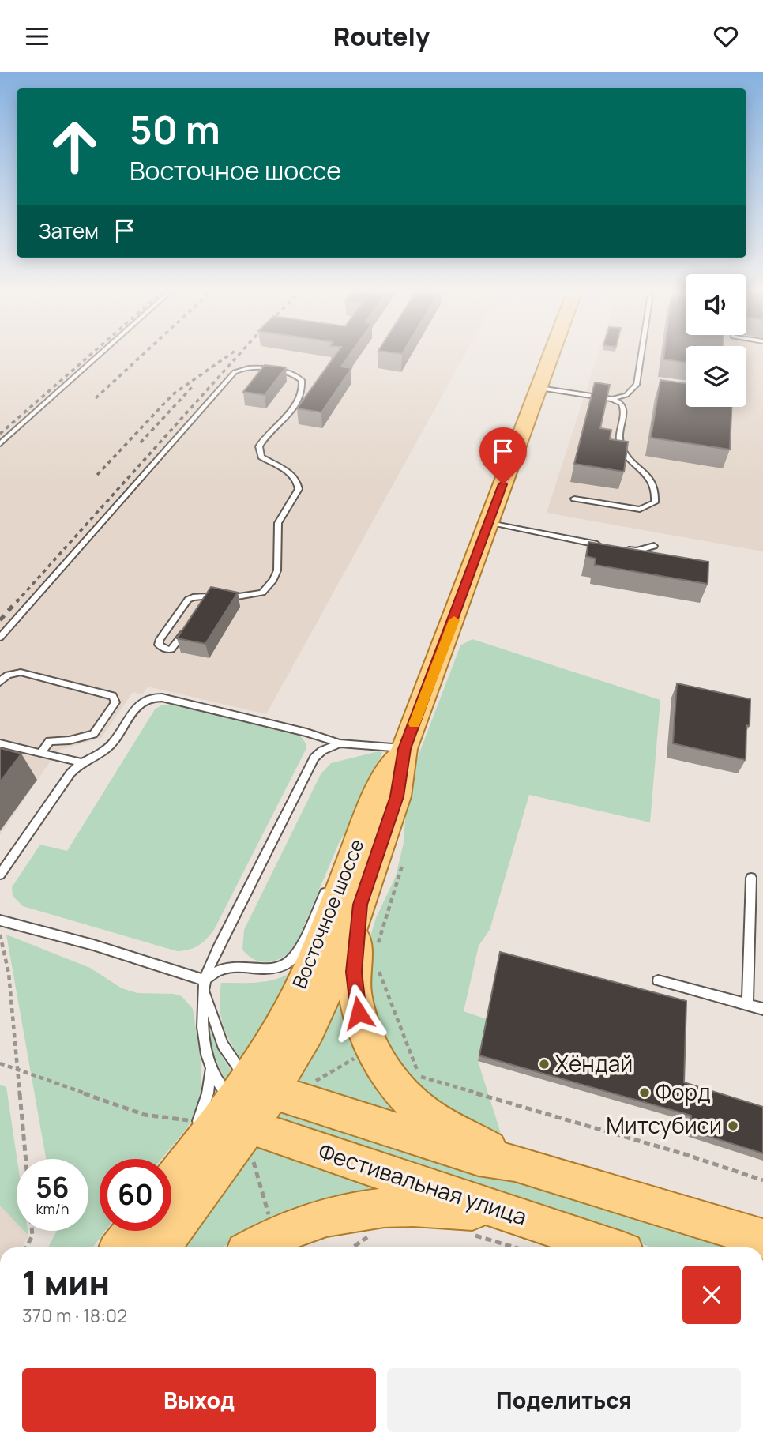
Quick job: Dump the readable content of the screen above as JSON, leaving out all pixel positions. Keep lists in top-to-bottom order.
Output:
{
  "streets": {
    "main road": ["Восточное шоссе", "Фестивальная улица"]
  },
  "crossings": [
    ["Восточное шоссе", "Фестивальная улица"]
  ],
  "places": ["Хёндай", "Форд", "Митсубиси"],
  "page": {
    "header": "Routely",
    "turn": ["50 m", "Восточное шоссе"],
    "then": "Затем",
    "speed": "56 km/h",
    "limit": "60",
    "heading": ["1 мин", "370 m · 18:02"],
    "buttons": ["Выход", "Поделиться"]
  }
}
